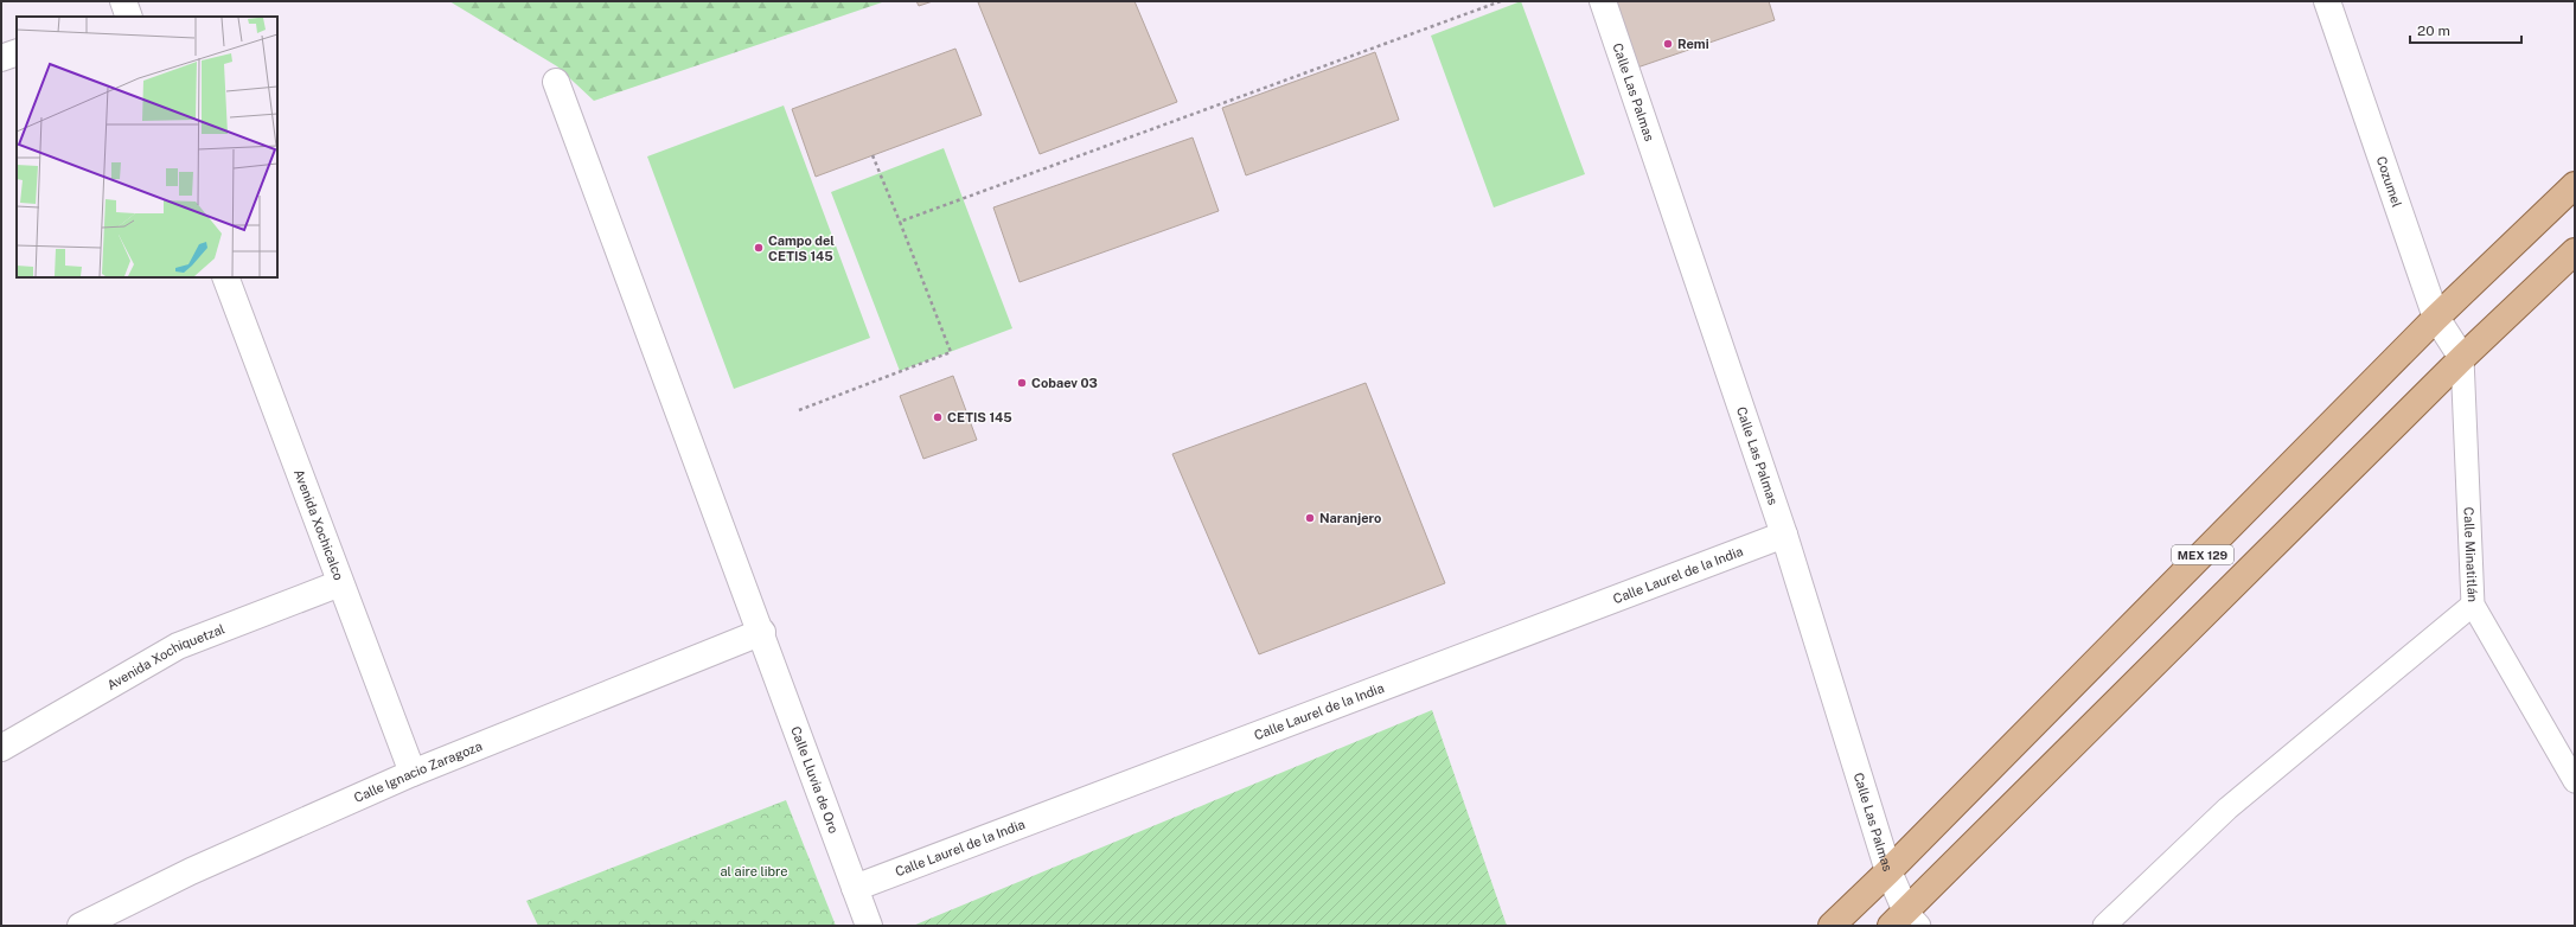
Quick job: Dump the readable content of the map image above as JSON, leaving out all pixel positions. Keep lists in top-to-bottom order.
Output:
{
  "streets": {
    "main road": ["MEX 129"],
    "street": [
      "Calle Las Palmas",
      "Cozumel",
      "Avenida Xochicalco",
      "Calle Laurel de la India",
      "Avenida Xochiquetzal",
      "Calle Ignacio Zaragoza",
      "Calle Lluvia de Oro"
    ],
    "lane": ["Calle Minatitlán"]
  },
  "crossings": [
    ["Calle Las Palmas", "MEX 129"],
    ["Calle Las Palmas", "Calle Laurel de la India"],
    ["Cozumel", "MEX 129"],
    ["Cozumel", "Calle Minatitlán"],
    ["Avenida Xochicalco", "Avenida Xochiquetzal"],
    ["Avenida Xochicalco", "Calle Ignacio Zaragoza"],
    ["MEX 129", "Calle Minatitlán"],
    ["Calle Laurel de la India", "Calle Lluvia de Oro"],
    ["Calle Ignacio Zaragoza", "Calle Lluvia de Oro"]
  ],
  "parks": ["al aire libre"],
  "places": [
    "Remi",
    "Campo del CETIS 145",
    "Cobaev 03",
    "CETIS 145",
    "Naranjero"
  ],
  "scale_bar": "20 m"
}
